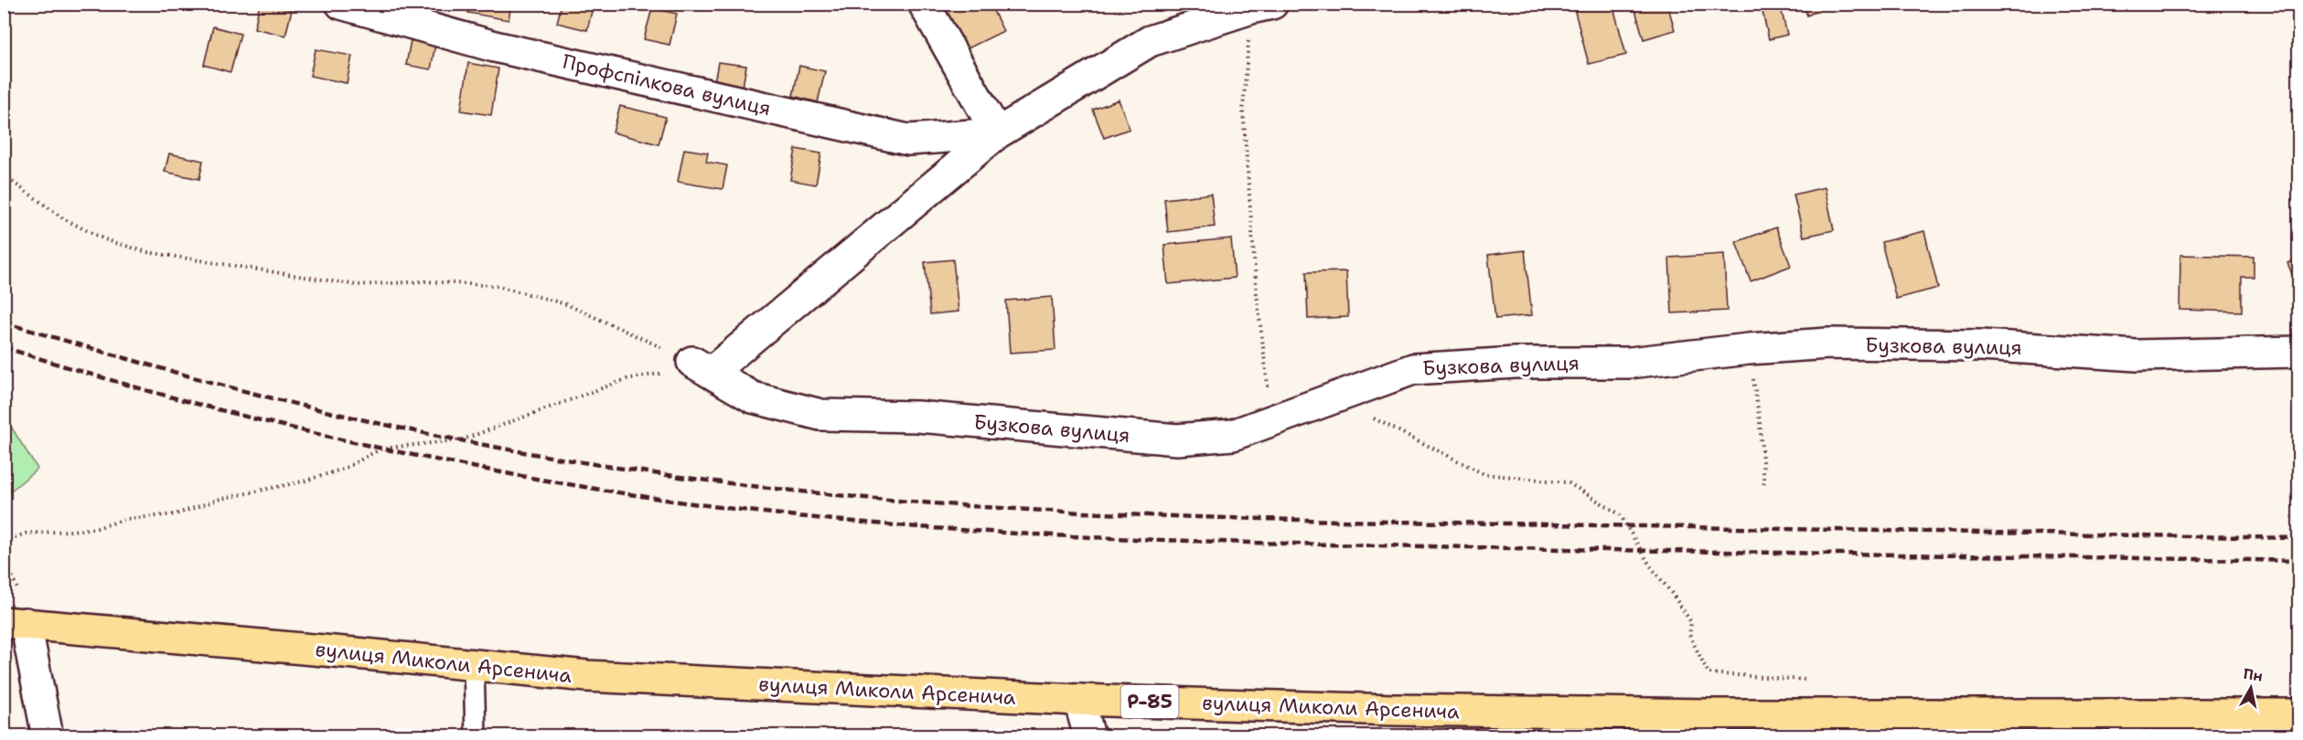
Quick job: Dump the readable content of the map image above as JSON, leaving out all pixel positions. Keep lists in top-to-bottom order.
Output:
{
  "streets": {
    "main road": ["вулиця Миколи Арсенича", "Р-85"],
    "street": ["Профспілкова вулиця", "Бузкова вулиця"]
  },
  "crossings": [
    ["Профспілкова вулиця", "Бузкова вулиця"]
  ],
  "north": "top"
}
